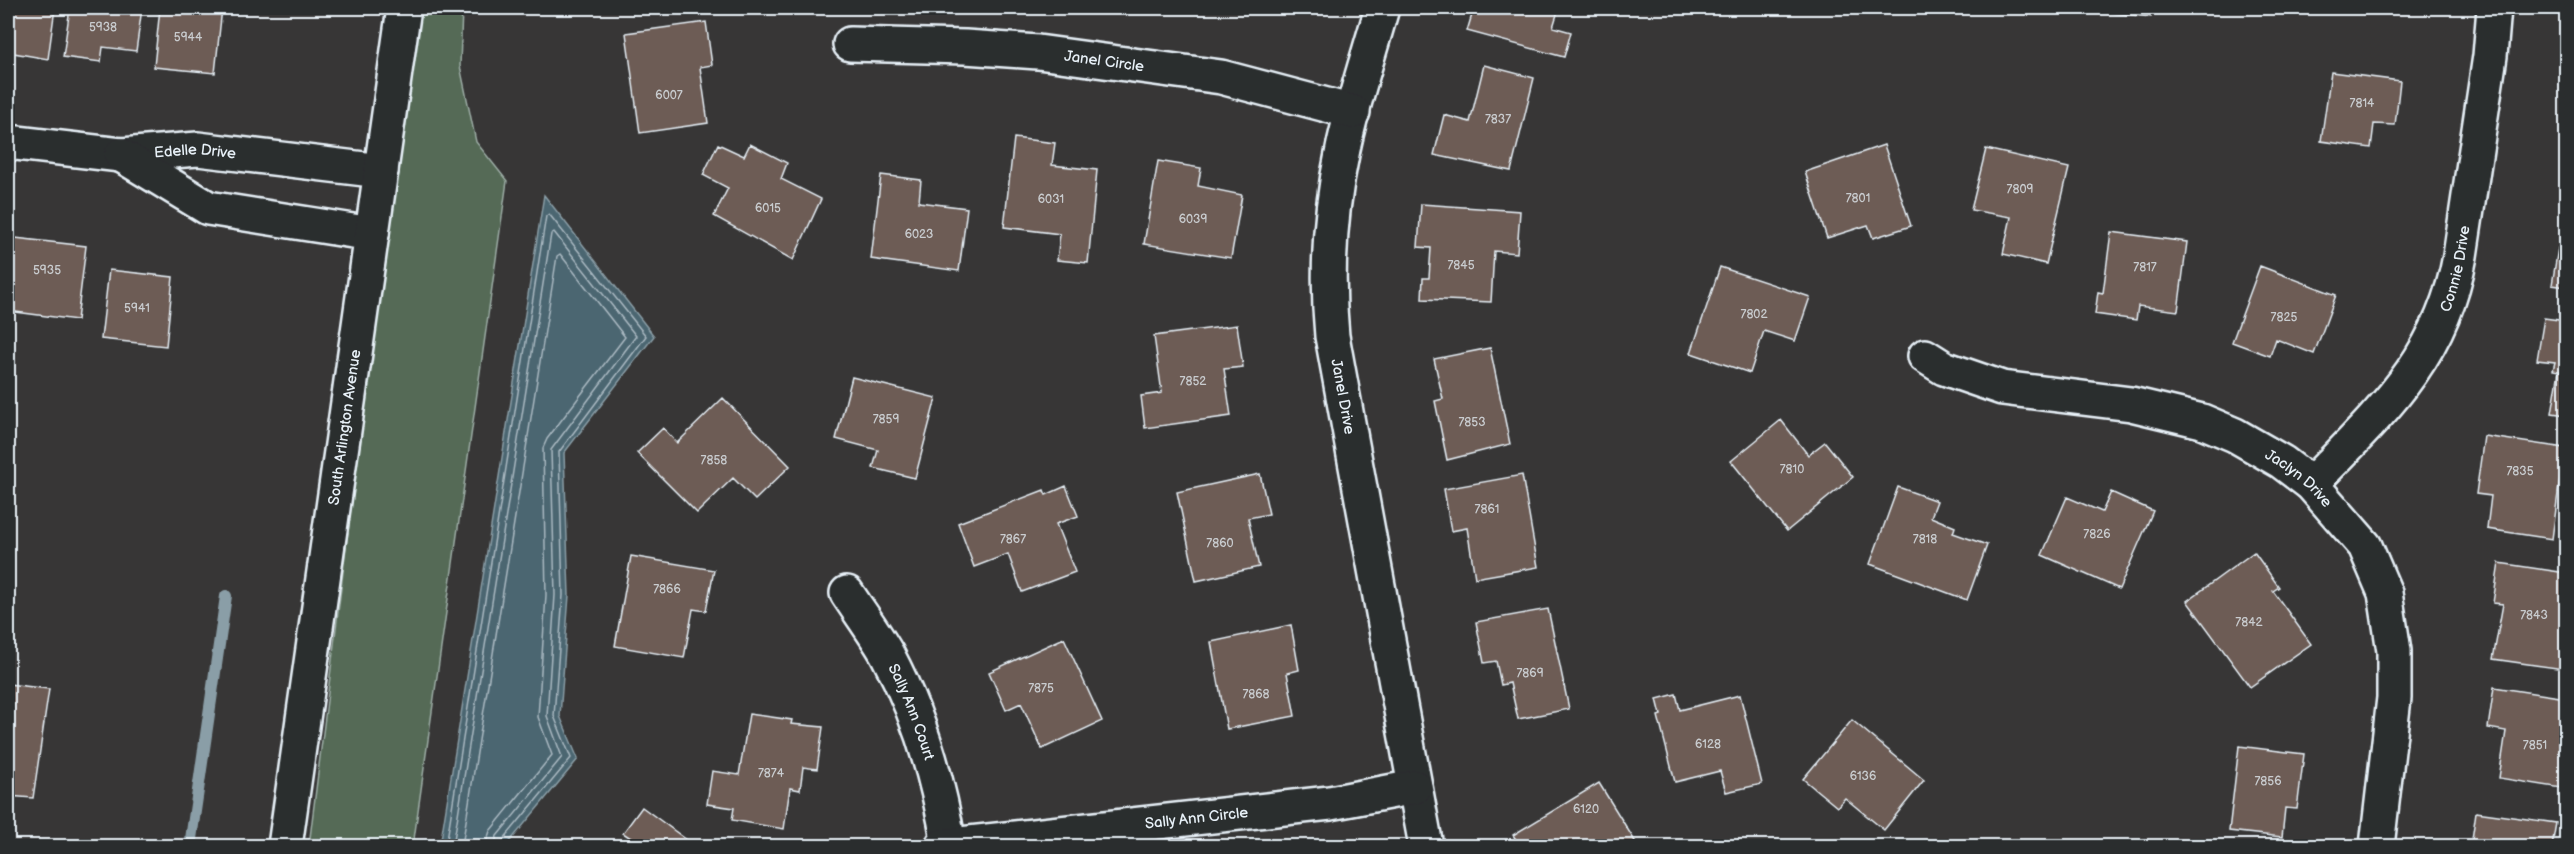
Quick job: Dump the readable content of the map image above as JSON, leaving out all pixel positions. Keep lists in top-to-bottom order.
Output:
{
  "streets": {
    "street": [
      "Janel Circle",
      "Edelle Drive",
      "Connie Drive",
      "Janel Drive",
      "South Arlington Avenue",
      "Jaclyn Drive",
      "Sally Ann Court",
      "Sally Ann Circle"
    ]
  },
  "crossings": [
    ["Janel Circle", "Janel Drive"],
    ["Edelle Drive", "South Arlington Avenue"],
    ["Connie Drive", "Jaclyn Drive"],
    ["Janel Drive", "Sally Ann Circle"],
    ["Sally Ann Court", "Sally Ann Circle"]
  ],
  "house_numbers": [
    "5938",
    "5944",
    "6007",
    "7814",
    "7837",
    "7809",
    "7801",
    "6031",
    "6015",
    "6039",
    "6023",
    "7845",
    "7817",
    "5935",
    "5941",
    "7802",
    "7825",
    "7852",
    "7859",
    "7853",
    "7858",
    "7810",
    "7835",
    "7861",
    "7826",
    "7867",
    "7818",
    "7860",
    "7866",
    "7843",
    "7842",
    "7869",
    "7875",
    "7868",
    "6128",
    "7851",
    "7874",
    "6136",
    "7856",
    "6120"
  ]
}
